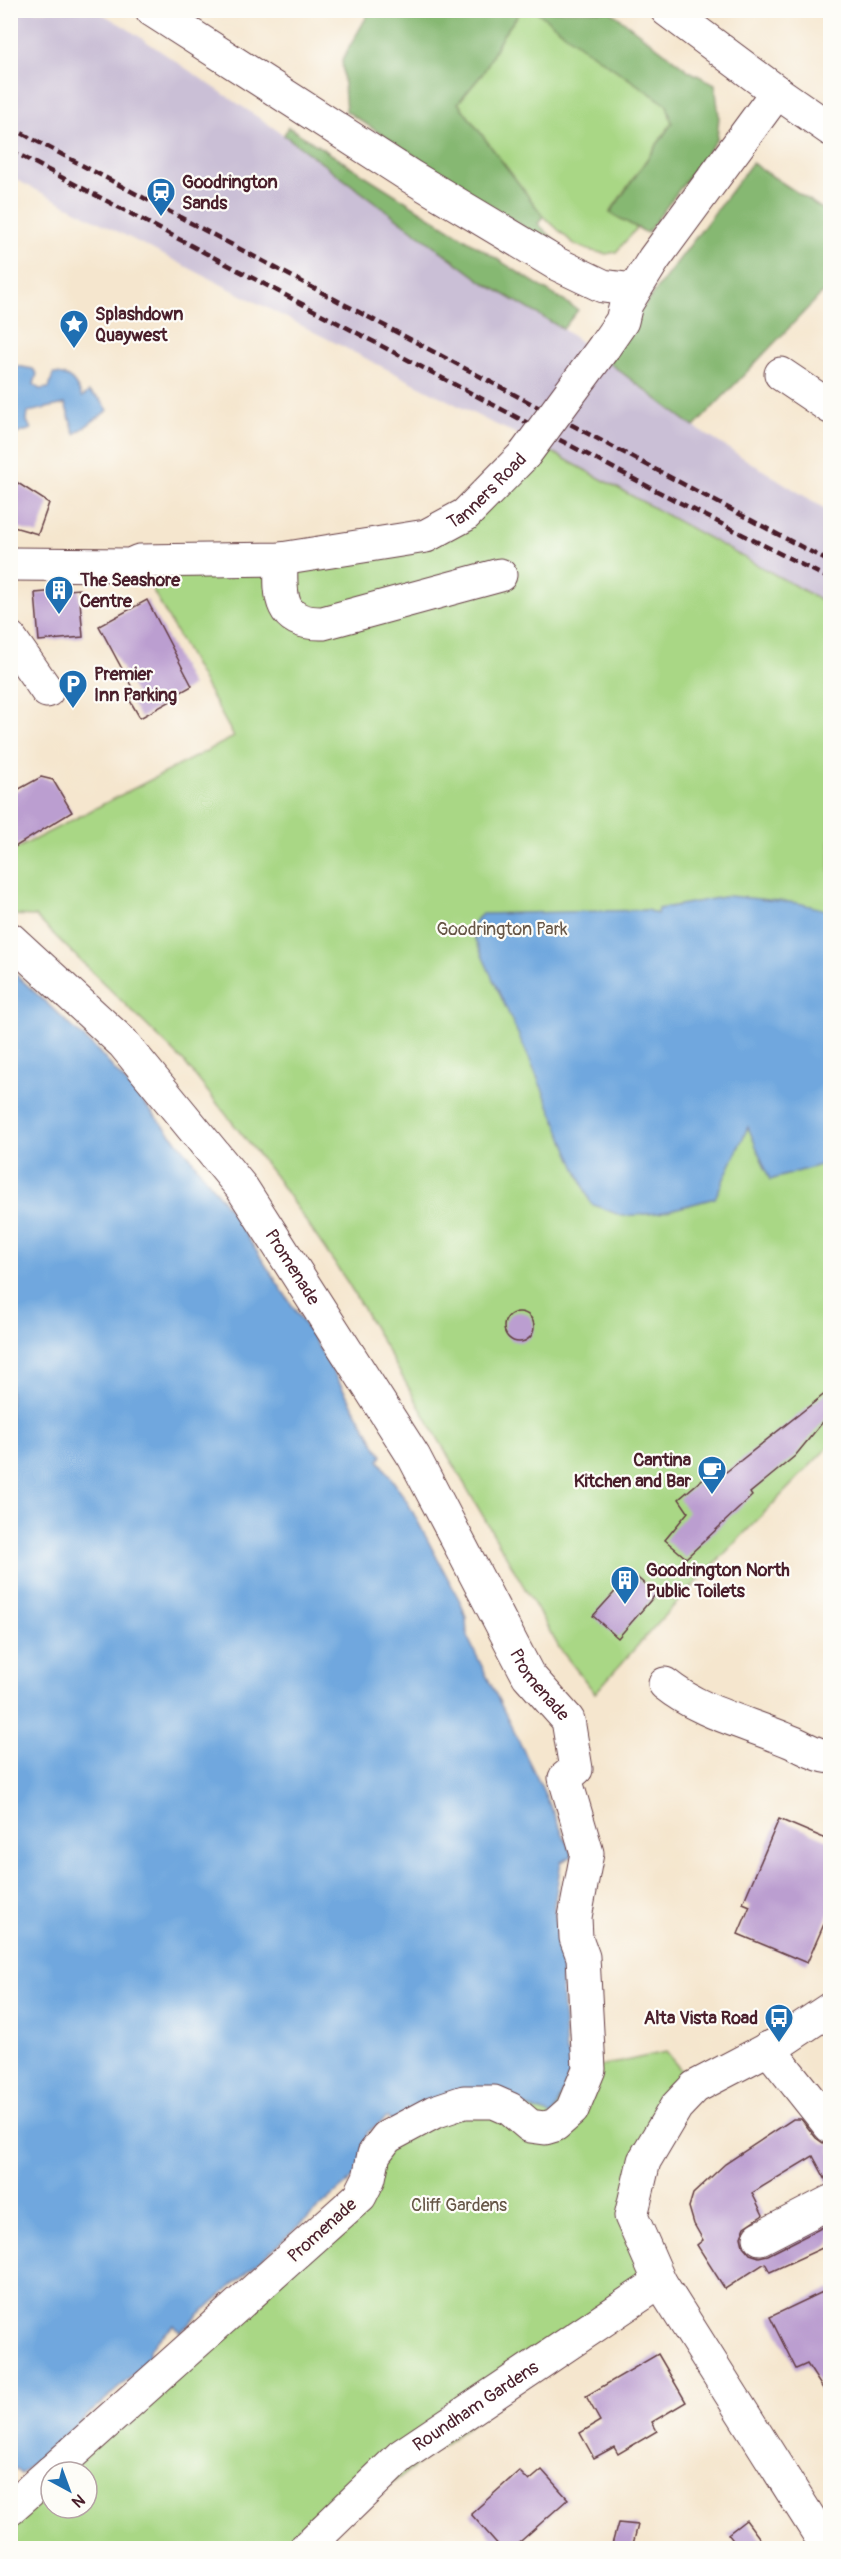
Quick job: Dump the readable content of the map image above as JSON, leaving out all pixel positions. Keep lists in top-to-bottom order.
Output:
{
  "streets": {
    "street": ["Tanners Road", "Promenade", "Roundham Gardens"]
  },
  "parks": ["Goodrington Park", "Cliff Gardens"],
  "places": {
    "station": ["Goodrington Sands"],
    "place": ["Splashdown Quaywest"],
    "building": ["The Seashore Centre", "Goodrington North Public Toilets"],
    "parking": ["Premier Inn Parking"],
    "cafe": ["Cantina Kitchen and Bar"],
    "bus stop": ["Alta Vista Road"]
  },
  "north": "bottom right"
}
